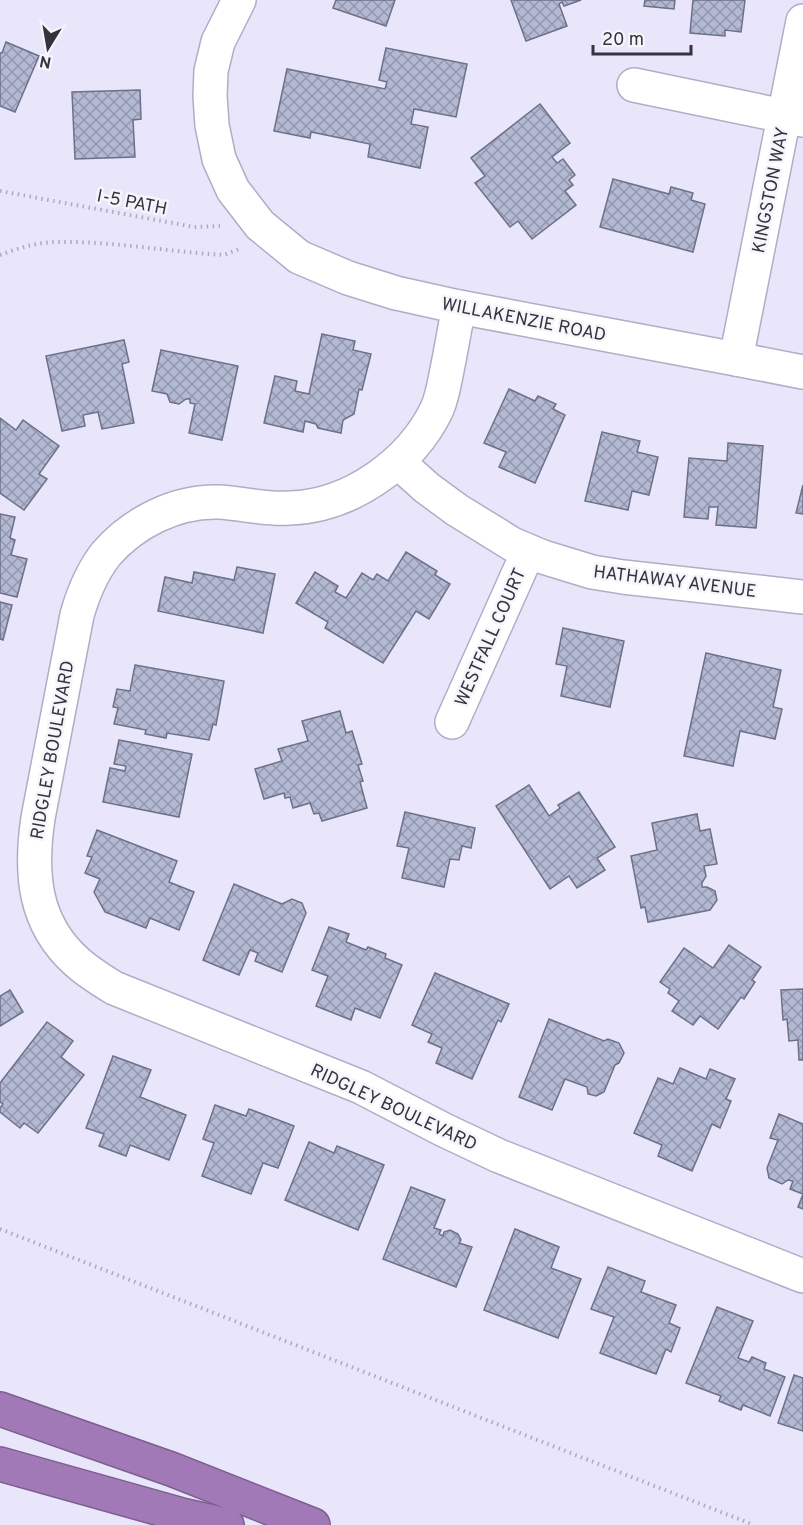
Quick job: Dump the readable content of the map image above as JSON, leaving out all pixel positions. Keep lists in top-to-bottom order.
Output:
{
  "streets": {
    "street": [
      "KINGSTON WAY",
      "WILLAKENZIE ROAD",
      "HATHAWAY AVENUE",
      "WESTFALL COURT",
      "RIDGLEY BOULEVARD"
    ],
    "path": ["I-5 PATH"]
  },
  "crossings": [
    ["KINGSTON WAY", "WILLAKENZIE ROAD"],
    ["I-5 PATH", "WILLAKENZIE ROAD"],
    ["WILLAKENZIE ROAD", "RIDGLEY BOULEVARD"],
    ["HATHAWAY AVENUE", "WESTFALL COURT"],
    ["HATHAWAY AVENUE", "RIDGLEY BOULEVARD"]
  ],
  "scale_bar": "20 m",
  "north": "bottom"
}
